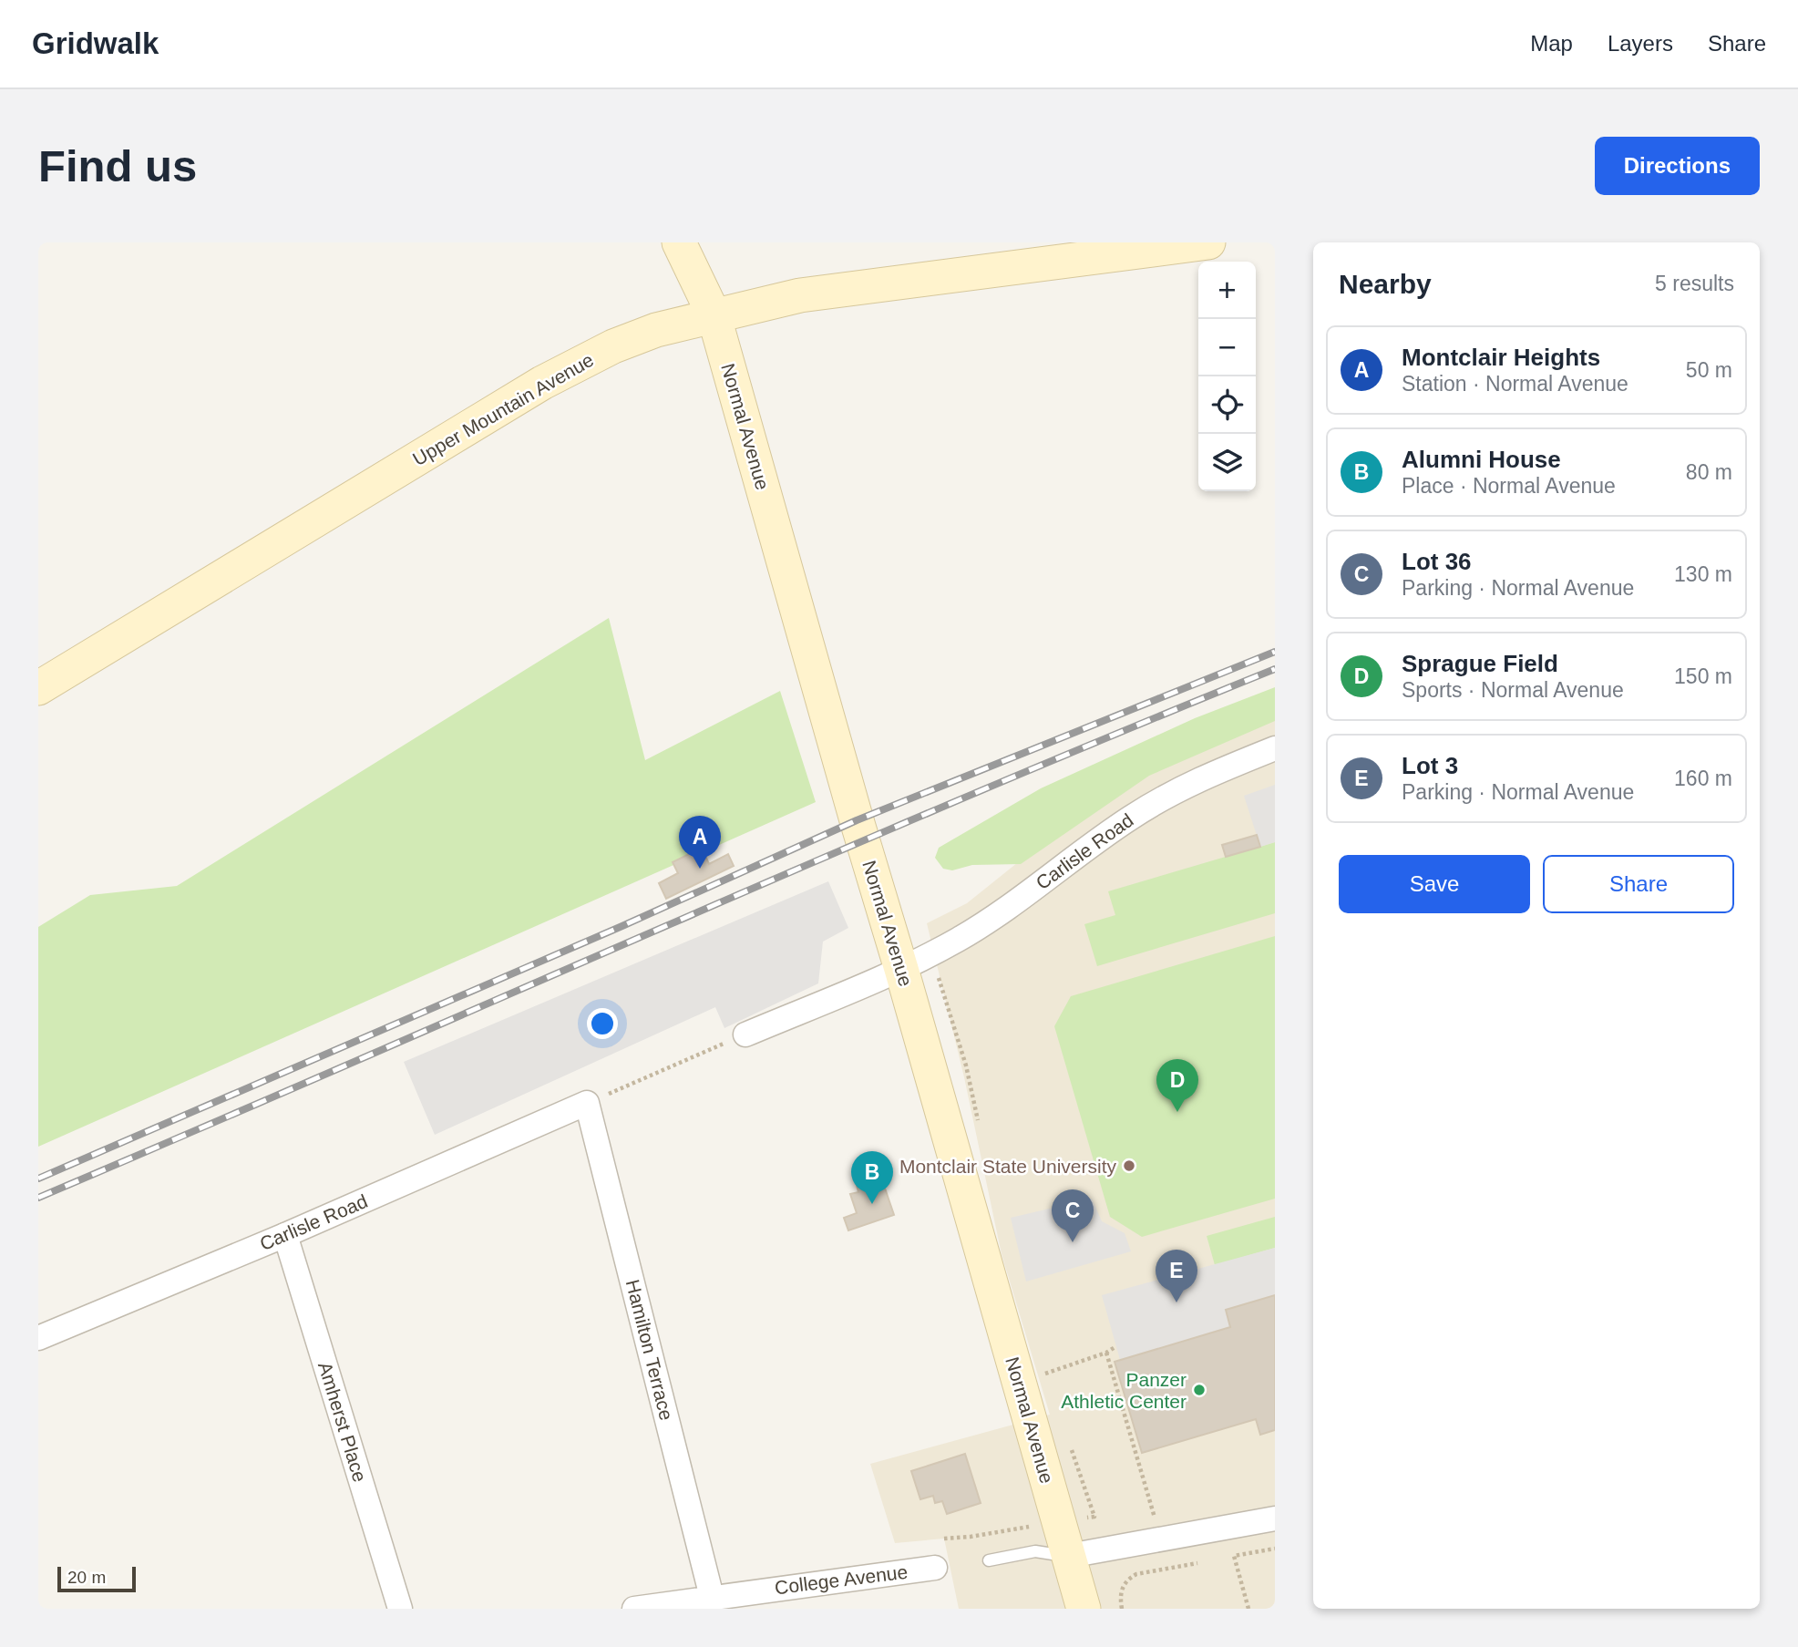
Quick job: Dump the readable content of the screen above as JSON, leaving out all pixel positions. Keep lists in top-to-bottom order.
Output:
{
  "streets": {
    "street": [
      "Upper Mountain Avenue",
      "Normal Avenue",
      "Carlisle Road",
      "Hamilton Terrace",
      "Amherst Place",
      "College Avenue"
    ]
  },
  "crossings": [
    ["Upper Mountain Avenue", "Normal Avenue"],
    ["Normal Avenue", "Carlisle Road"],
    ["Carlisle Road", "Hamilton Terrace"],
    ["Carlisle Road", "Amherst Place"],
    ["Hamilton Terrace", "College Avenue"]
  ],
  "places": ["Montclair State University", "Panzer Athletic Center"],
  "scale_bar": "20 m",
  "page": {
    "header": "Gridwalk",
    "nav": ["Map", "Layers", "Share"],
    "buttons": [
      "Directions",
      ["Save", "Share"]
    ],
    "title": "Find us",
    "heading": ["Nearby", "5 results"],
    "map_buttons": ["+", "−"],
    "list": [
      {
        "mark": "A",
        "name": "Montclair Heights",
        "note": "Station · Normal Avenue",
        "value": "50 m"
      },
      {
        "mark": "B",
        "name": "Alumni House",
        "note": "Place · Normal Avenue",
        "value": "80 m"
      },
      {
        "mark": "C",
        "name": "Lot 36",
        "note": "Parking · Normal Avenue",
        "value": "130 m"
      },
      {
        "mark": "D",
        "name": "Sprague Field",
        "note": "Sports · Normal Avenue",
        "value": "150 m"
      },
      {
        "mark": "E",
        "name": "Lot 3",
        "note": "Parking · Normal Avenue",
        "value": "160 m"
      }
    ],
    "pins": [
      "A",
      "D",
      "B",
      "C",
      "E"
    ],
    "scale": "20 m"
  }
}
